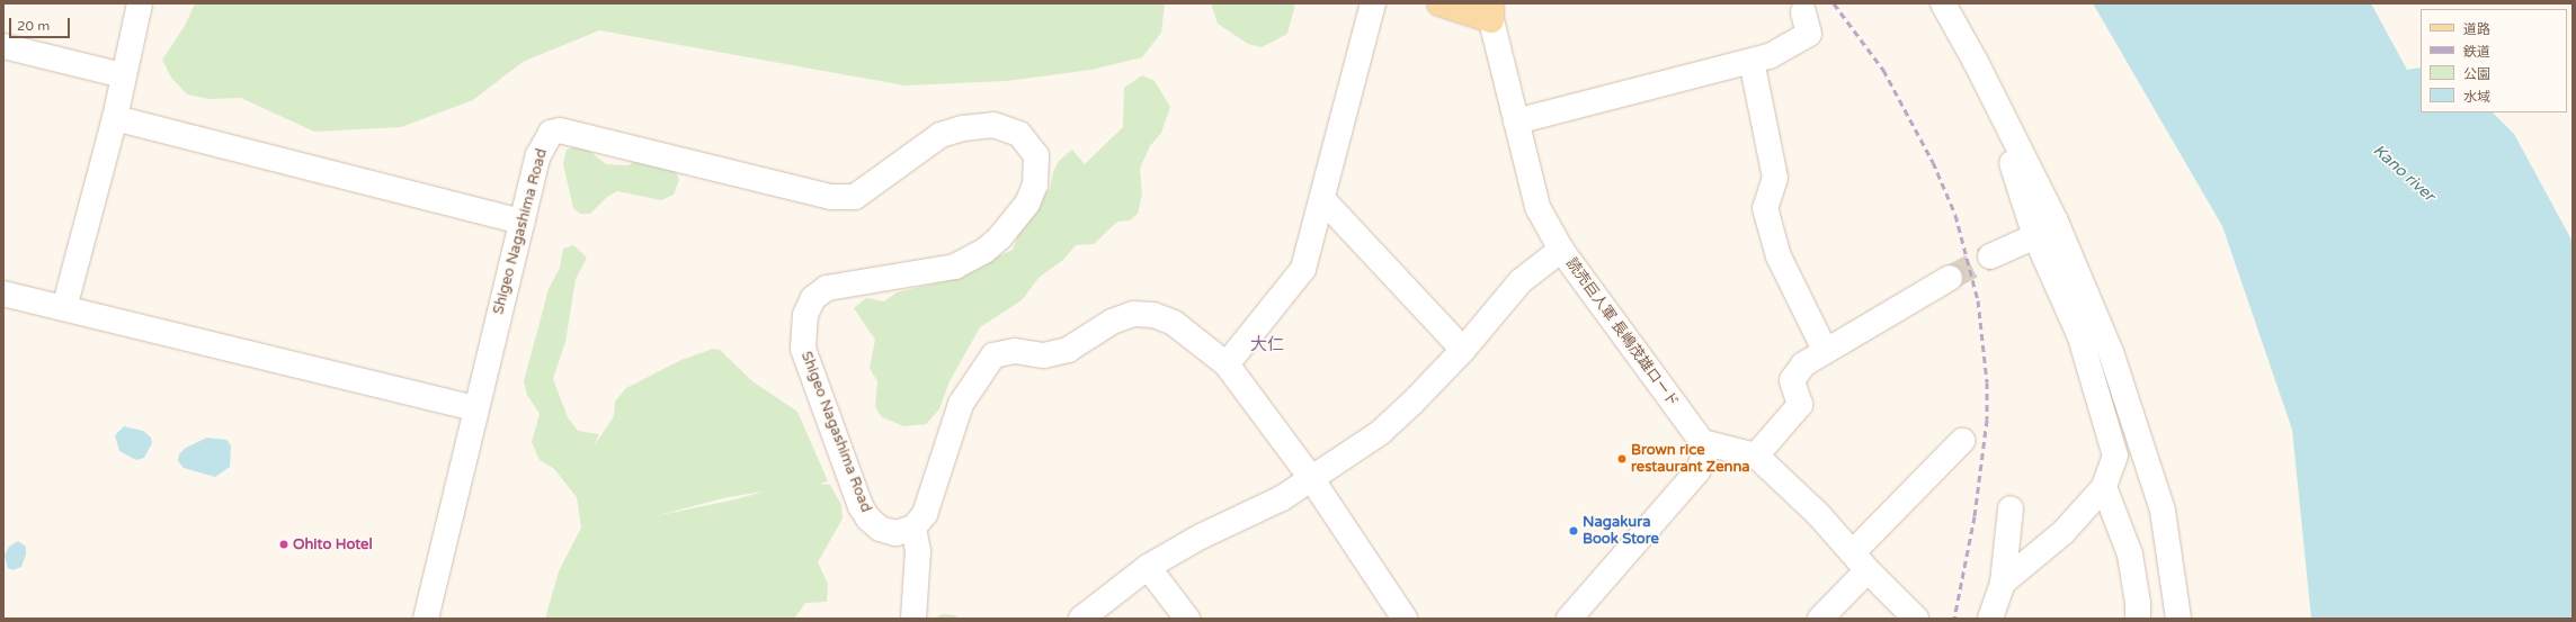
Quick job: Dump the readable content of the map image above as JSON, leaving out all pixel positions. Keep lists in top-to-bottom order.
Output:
{
  "streets": {
    "street": ["Shigeo Nagashima Road", "読売巨人軍 長嶋茂雄ロード"]
  },
  "districts": ["大仁"],
  "water": ["Kano river"],
  "places": ["Brown rice restaurant Zenna", "Nagakura Book Store", "Ohito Hotel"],
  "legend": [
    "道路",
    "鉄道",
    "公園",
    "水域"
  ],
  "scale_bar": "20 m"
}
